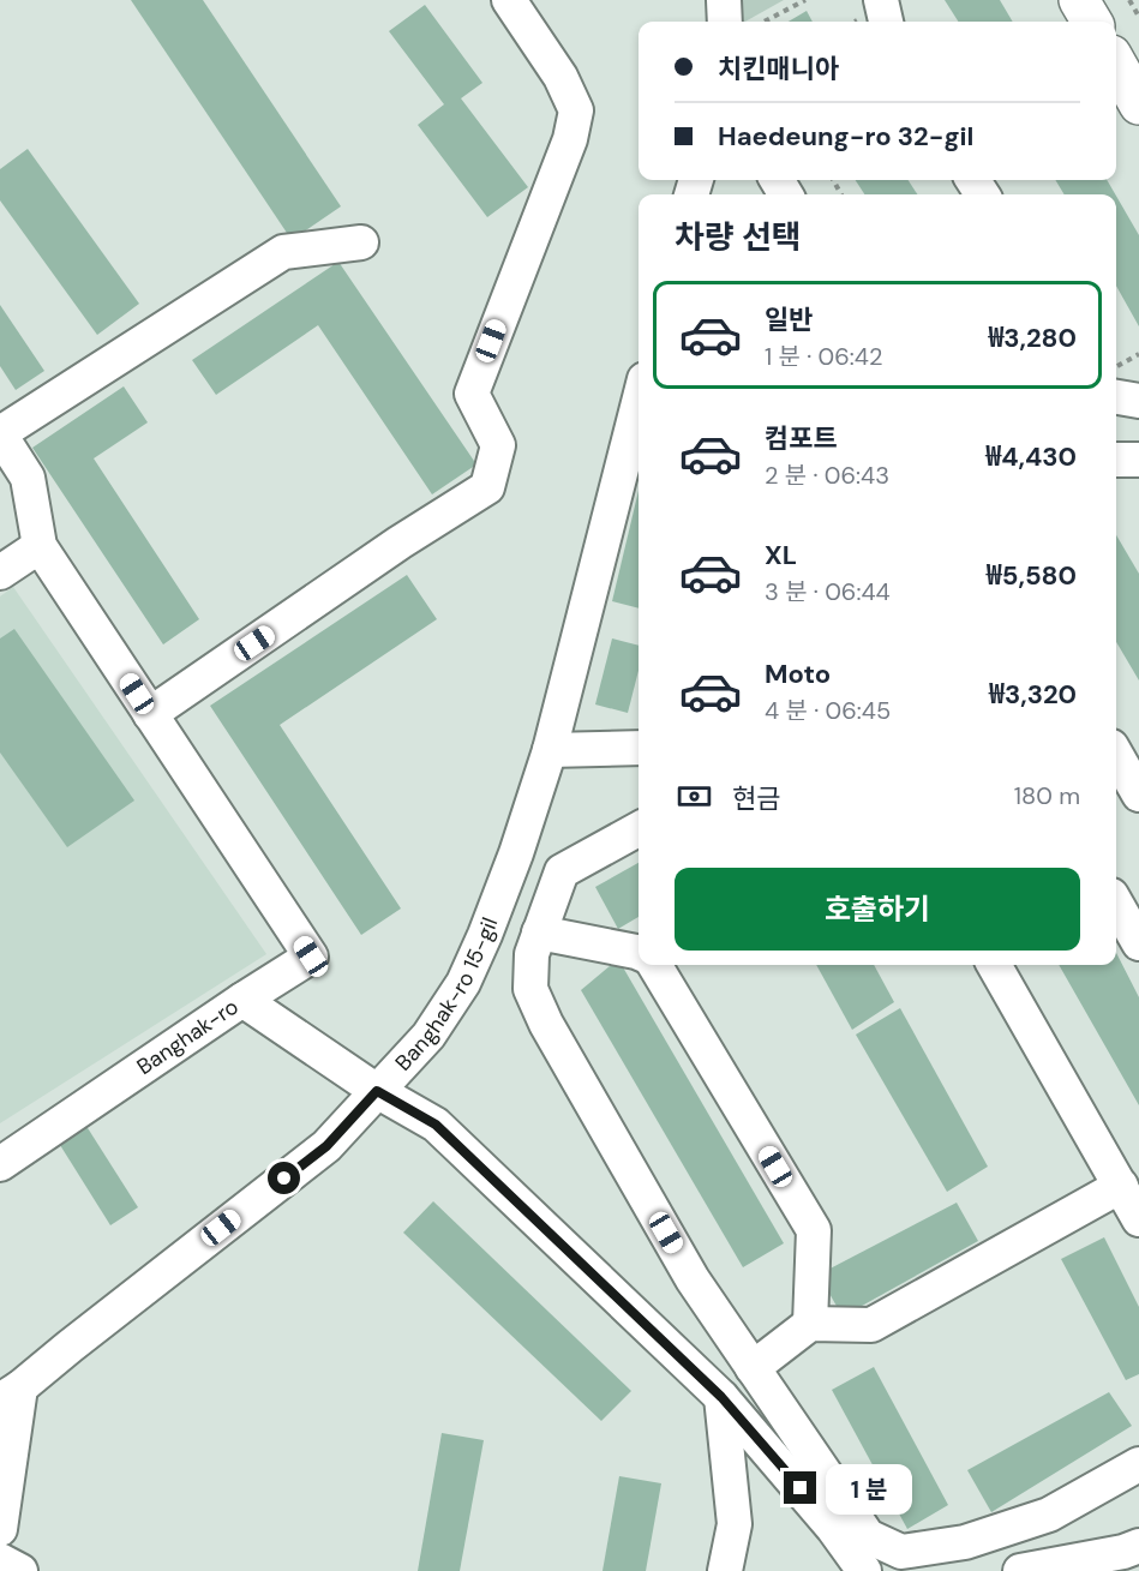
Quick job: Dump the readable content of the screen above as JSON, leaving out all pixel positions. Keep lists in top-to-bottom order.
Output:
{
  "streets": {
    "street": ["Banghak-ro 15-gil", "Banghak-ro"]
  },
  "crossings": [
    ["Banghak-ro 15-gil", "Banghak-ro"]
  ],
  "page": {
    "banner": ["치킨매니아", "Haedeung-ro 32-gil"],
    "heading": "차량 선택",
    "list": [
      {
        "name": "일반",
        "note": "1 분 · 06:42",
        "value": "₩3,280"
      },
      {
        "name": "컴포트",
        "note": "2 분 · 06:43",
        "value": "₩4,430"
      },
      {
        "name": "XL",
        "note": "3 분 · 06:44",
        "value": "₩5,580"
      },
      {
        "name": "Moto",
        "note": "4 분 · 06:45",
        "value": "₩3,320"
      }
    ],
    "pay": ["현금", "180 m"],
    "buttons": "호출하기",
    "bubble": "1 분"
  }
}
